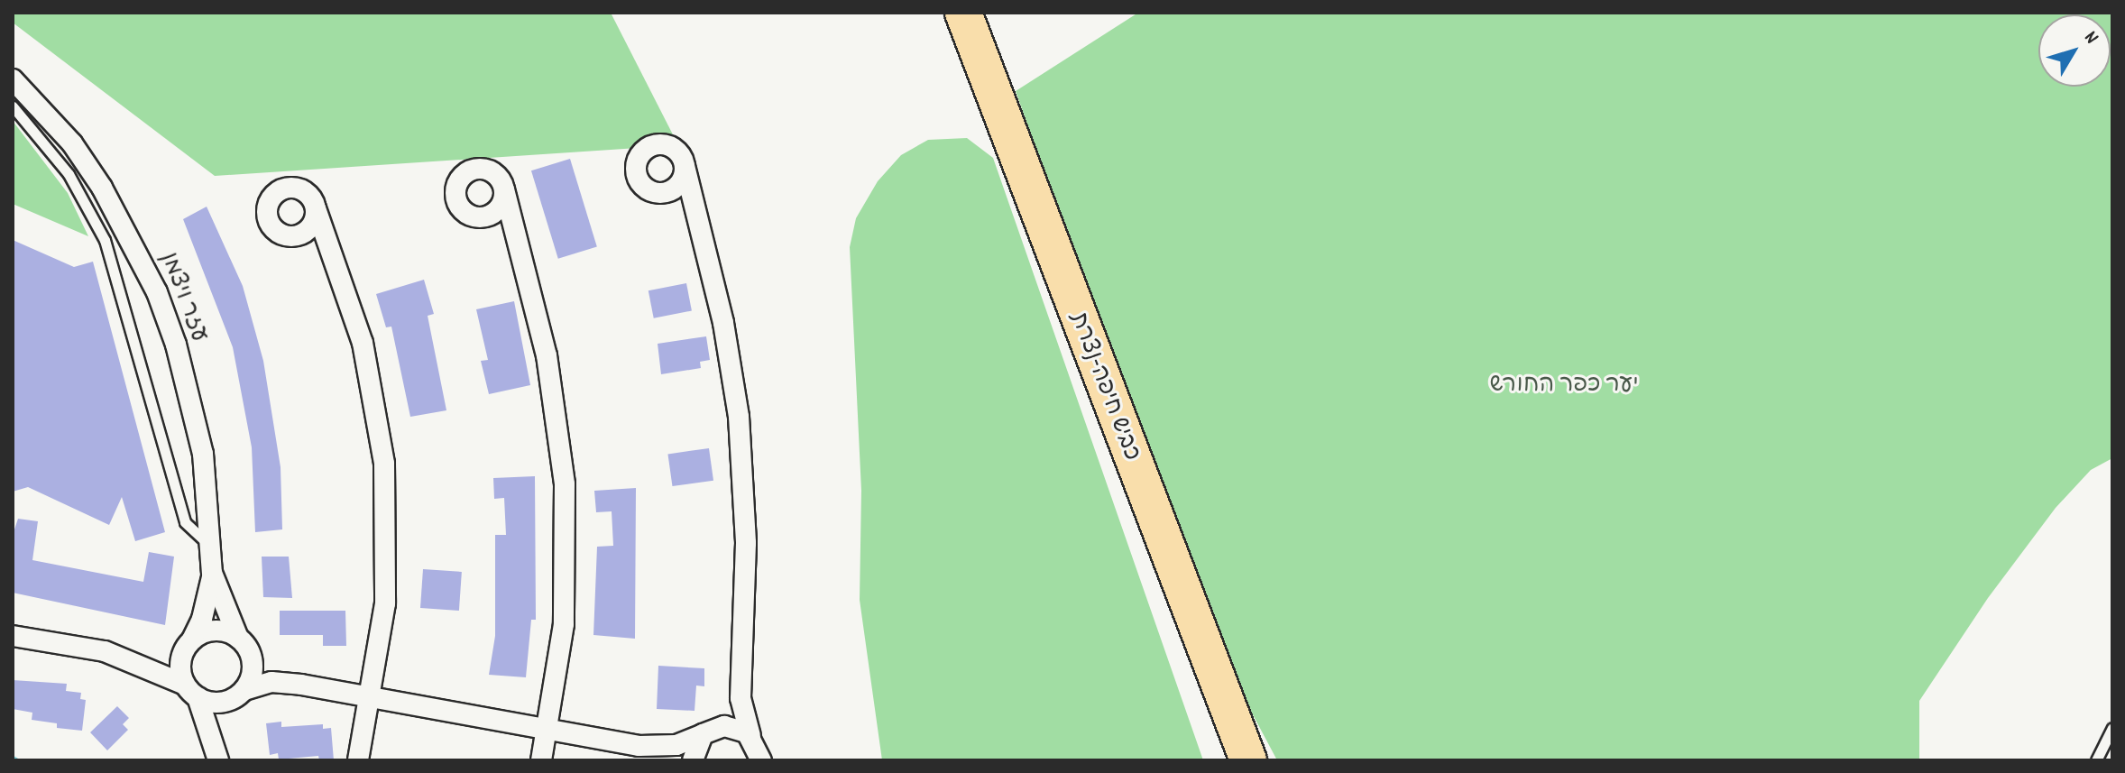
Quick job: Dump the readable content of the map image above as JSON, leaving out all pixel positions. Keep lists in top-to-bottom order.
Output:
{
  "streets": {
    "highway": ["כביש חיפה-נצרת"],
    "street": ["עזר ויצמן"]
  },
  "parks": ["יער כפר החורש"],
  "north": "top right"
}
